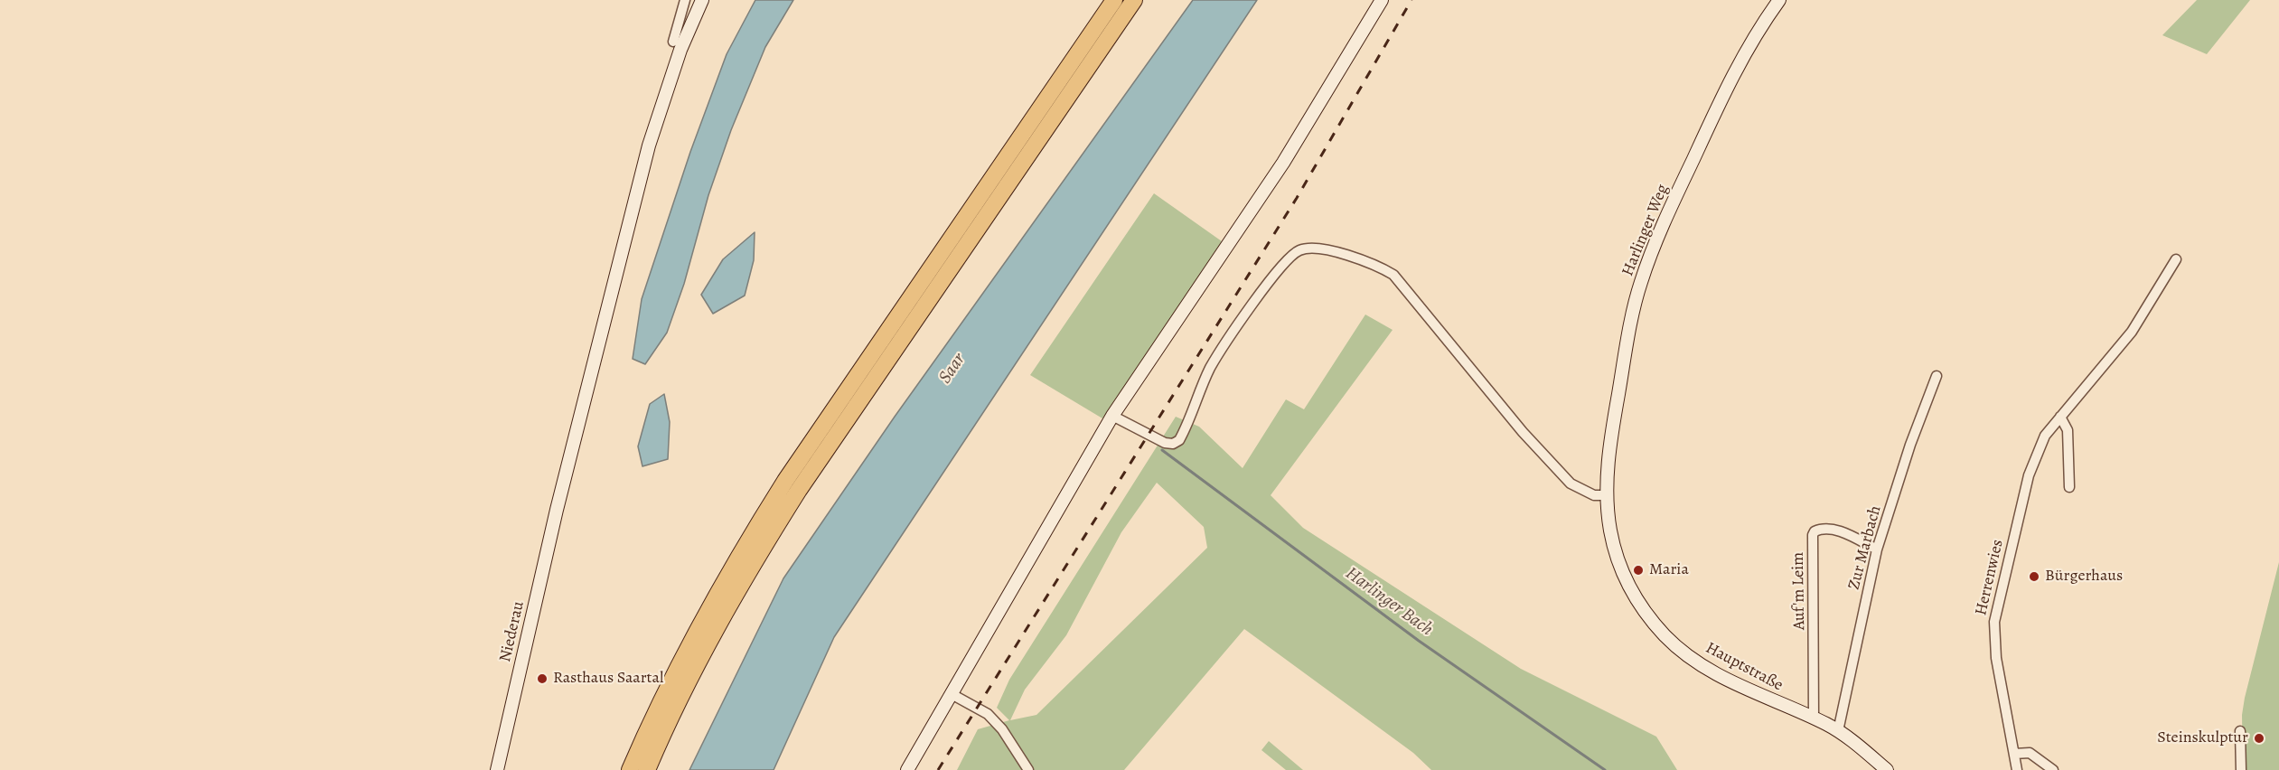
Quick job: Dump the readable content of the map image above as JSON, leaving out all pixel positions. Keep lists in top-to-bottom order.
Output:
{
  "streets": {
    "main road": ["Harlinger Weg", "Niederau", "Hauptstraße"],
    "street": ["Zur Marbach", "Herrenwies", "Auf'm Leim"]
  },
  "crossings": [
    ["Harlinger Weg", "Hauptstraße"],
    ["Zur Marbach", "Auf'm Leim"],
    ["Zur Marbach", "Hauptstraße"],
    ["Auf'm Leim", "Hauptstraße"]
  ],
  "water": ["Saar", "Harlinger Bach"],
  "places": [
    "Maria",
    "Bürgerhaus",
    "Rasthaus Saartal",
    "Steinskulptur"
  ]
}
